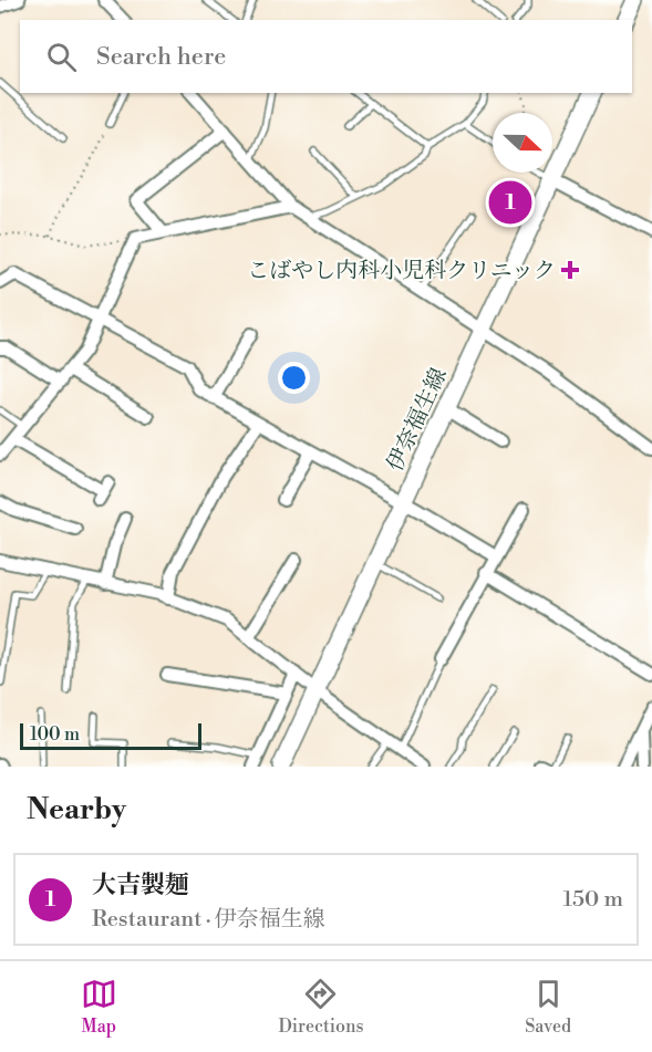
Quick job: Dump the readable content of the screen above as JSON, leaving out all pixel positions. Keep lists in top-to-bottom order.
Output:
{
  "streets": {
    "main road": ["伊奈福生線"]
  },
  "places": {
    "health": ["こばやし内科小児科クリニック"]
  },
  "scale_bar": "100 m",
  "north": "right",
  "page": {
    "search": "Search here",
    "pins": "1",
    "scale": "100 m",
    "heading": "Nearby",
    "list": [
      {
        "mark": "1",
        "name": "大吉製麺",
        "note": "Restaurant · 伊奈福生線",
        "value": "150 m"
      }
    ],
    "nav": ["Map", "Directions", "Saved"]
  }
}
